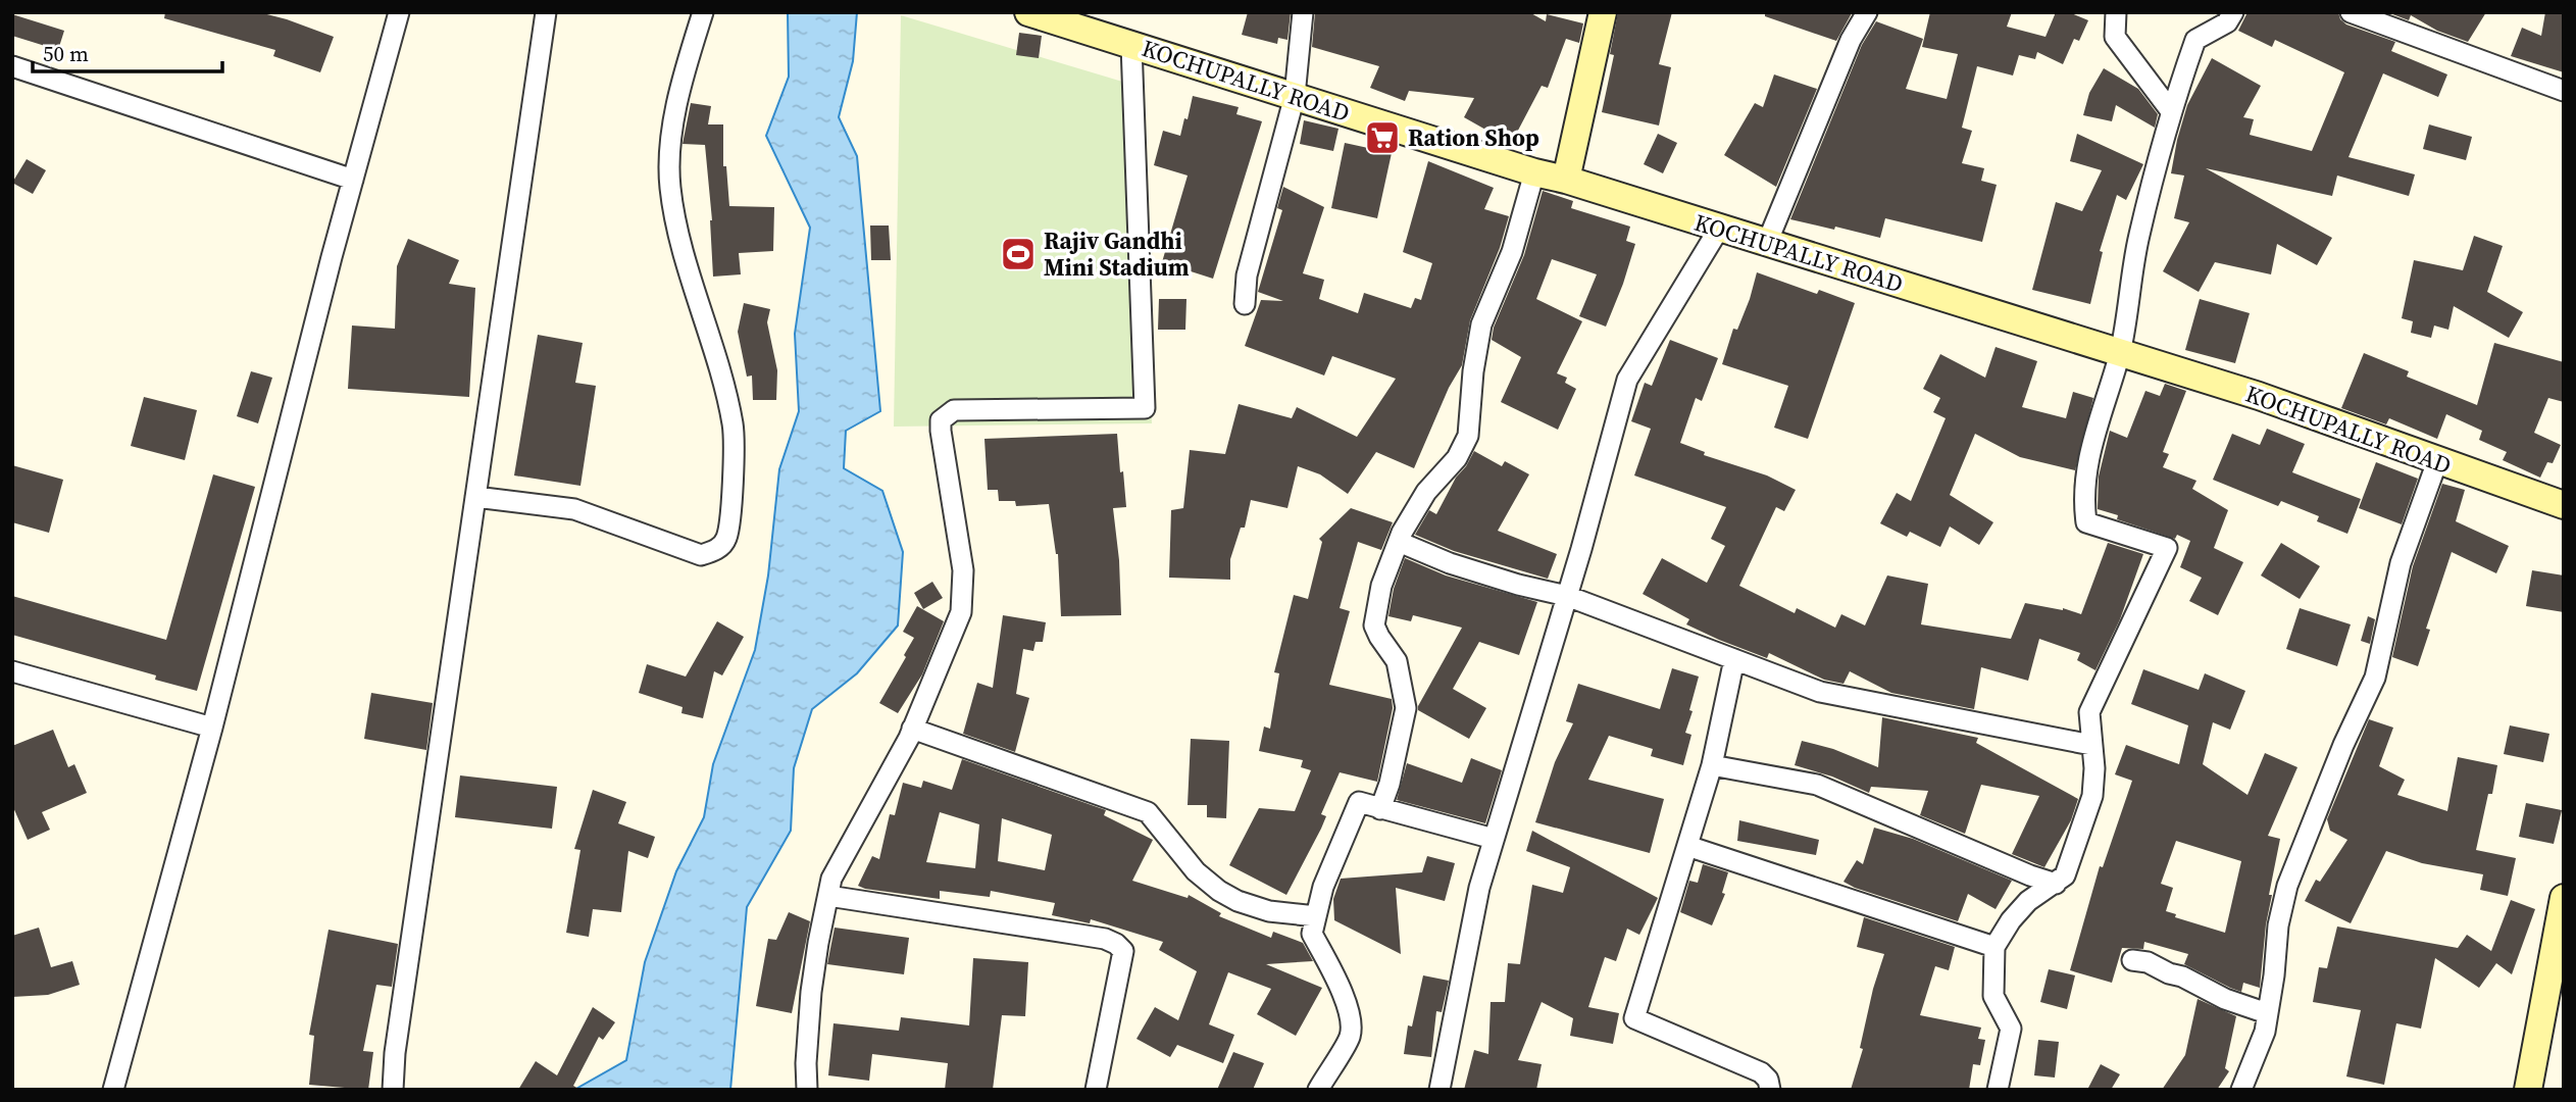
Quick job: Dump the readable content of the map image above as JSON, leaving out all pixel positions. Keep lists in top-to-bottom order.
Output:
{
  "streets": {
    "main road": ["KOCHUPALLY ROAD"]
  },
  "places": {
    "supermarket": ["Ration Shop"],
    "sports": ["Rajiv Gandhi Mini Stadium"]
  },
  "scale_bar": "50 m"
}
